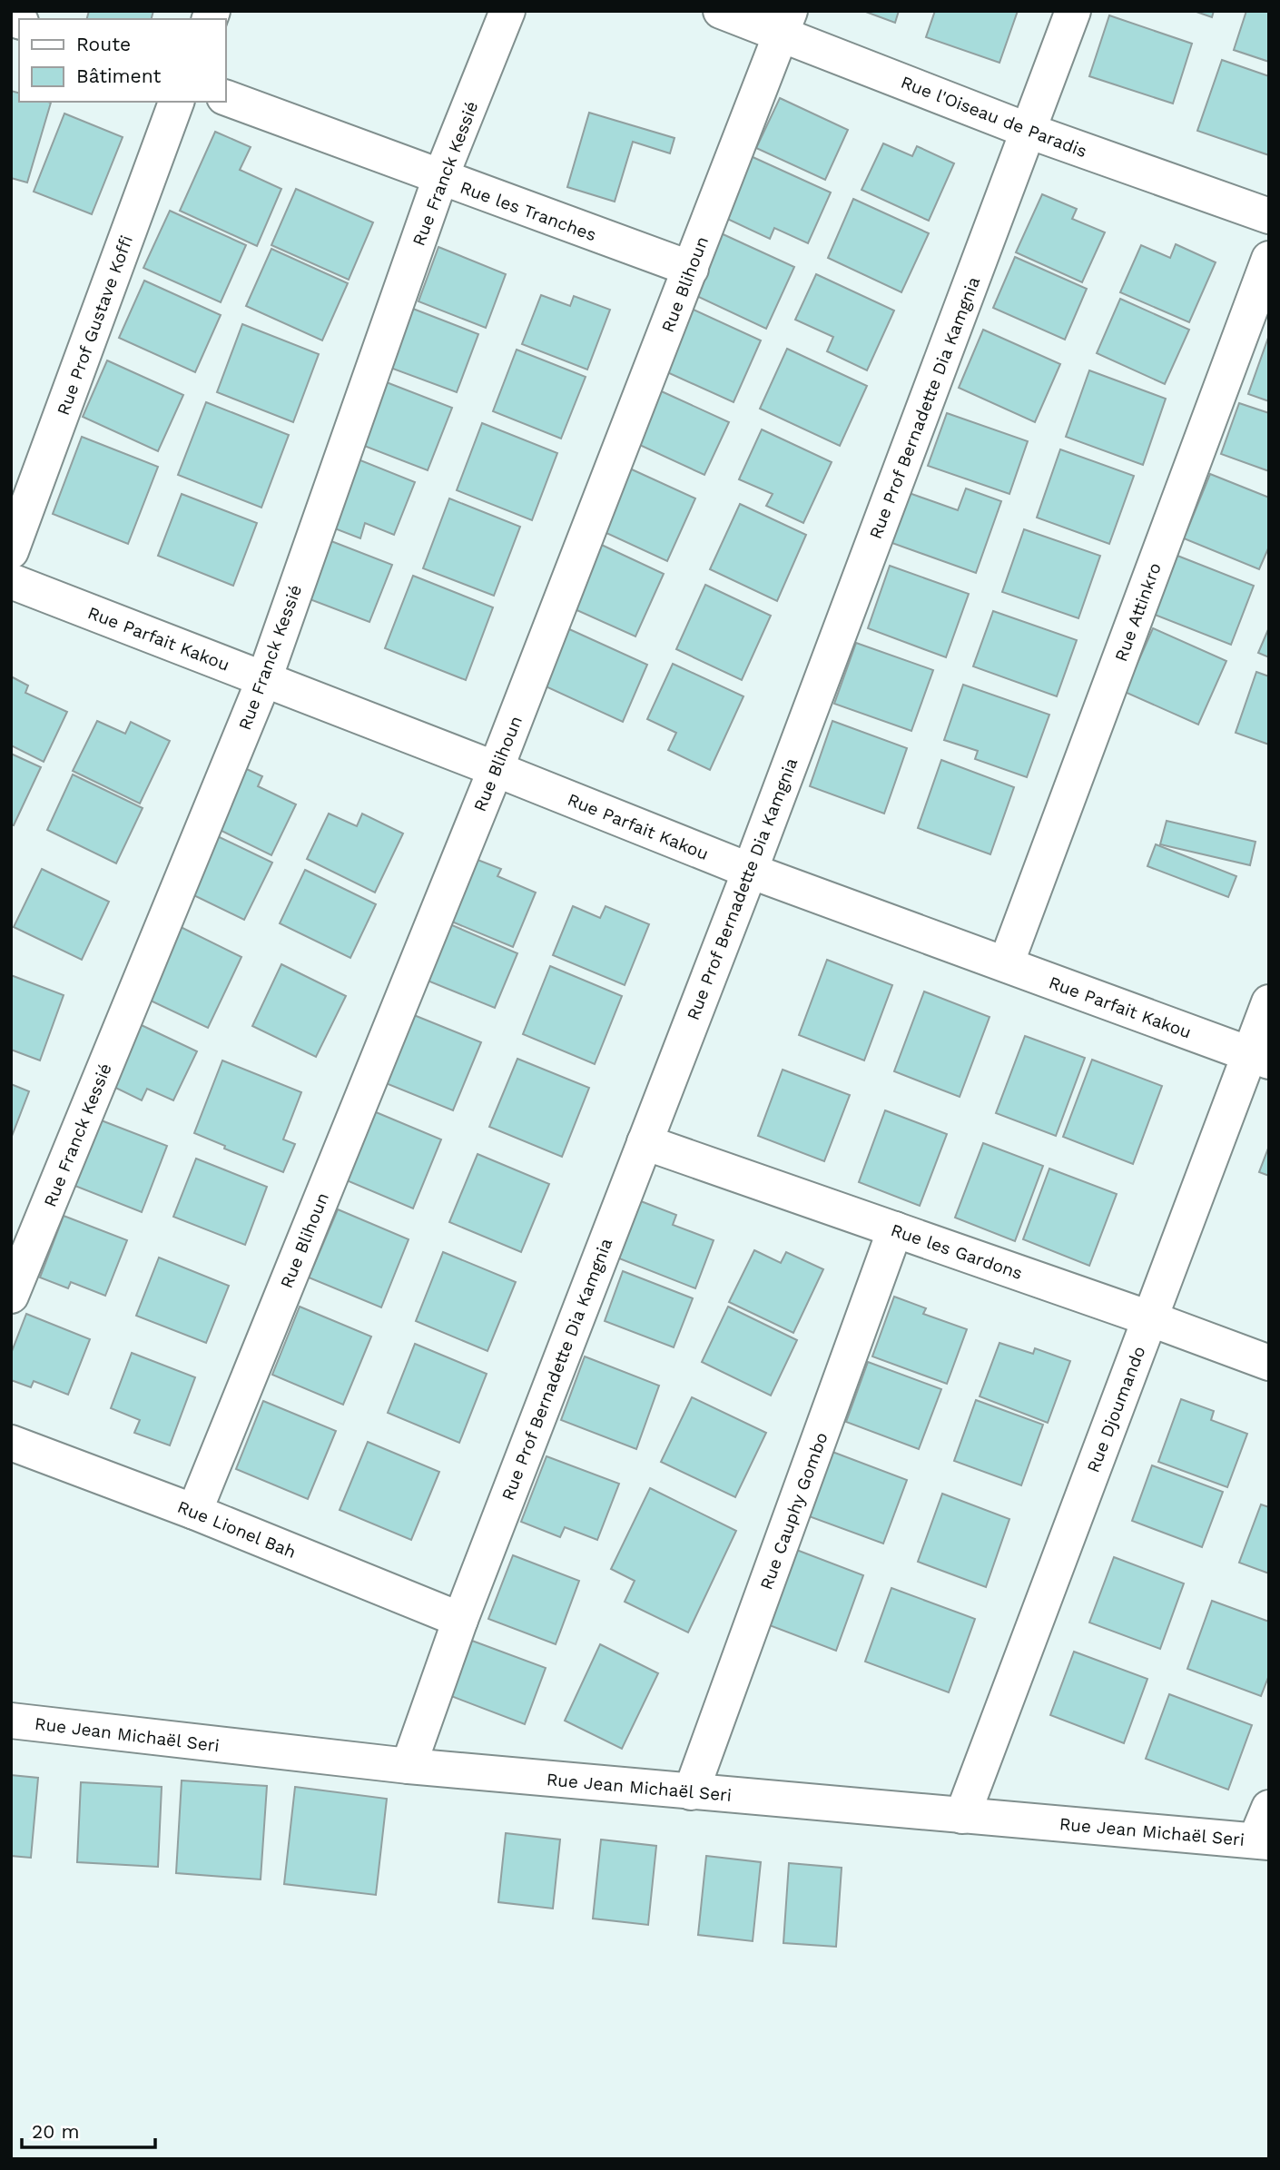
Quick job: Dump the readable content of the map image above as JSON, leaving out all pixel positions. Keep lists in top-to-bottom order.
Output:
{
  "streets": {
    "street": [
      "Rue l'Oiseau de Paradis",
      "Rue Franck Kessié",
      "Rue les Tranches",
      "Rue Blihoun",
      "Rue Prof Gustave Koffi",
      "Rue Prof Bernadette Dia Kamgnia",
      "Rue Attinkro",
      "Rue Parfait Kakou",
      "Rue les Gardons",
      "Rue Djoumando",
      "Rue Cauphy Gombo",
      "Rue Lionel Bah",
      "Rue Jean Michaël Seri"
    ]
  },
  "crossings": [
    ["Rue l'Oiseau de Paradis", "Rue Blihoun"],
    ["Rue l'Oiseau de Paradis", "Rue Prof Bernadette Dia Kamgnia"],
    ["Rue Franck Kessié", "Rue les Tranches"],
    ["Rue Franck Kessié", "Rue Parfait Kakou"],
    ["Rue les Tranches", "Rue Blihoun"],
    ["Rue Blihoun", "Rue Parfait Kakou"],
    ["Rue Blihoun", "Rue Lionel Bah"],
    ["Rue Prof Bernadette Dia Kamgnia", "Rue Parfait Kakou"],
    ["Rue Prof Bernadette Dia Kamgnia", "Rue les Gardons"],
    ["Rue Prof Bernadette Dia Kamgnia", "Rue Lionel Bah"],
    ["Rue Prof Bernadette Dia Kamgnia", "Rue Jean Michaël Seri"],
    ["Rue Attinkro", "Rue Parfait Kakou"],
    ["Rue Parfait Kakou", "Rue Djoumando"],
    ["Rue les Gardons", "Rue Djoumando"],
    ["Rue les Gardons", "Rue Cauphy Gombo"],
    ["Rue Djoumando", "Rue Jean Michaël Seri"],
    ["Rue Cauphy Gombo", "Rue Jean Michaël Seri"]
  ],
  "legend": ["Route", "Bâtiment"],
  "scale_bar": "20 m"
}
